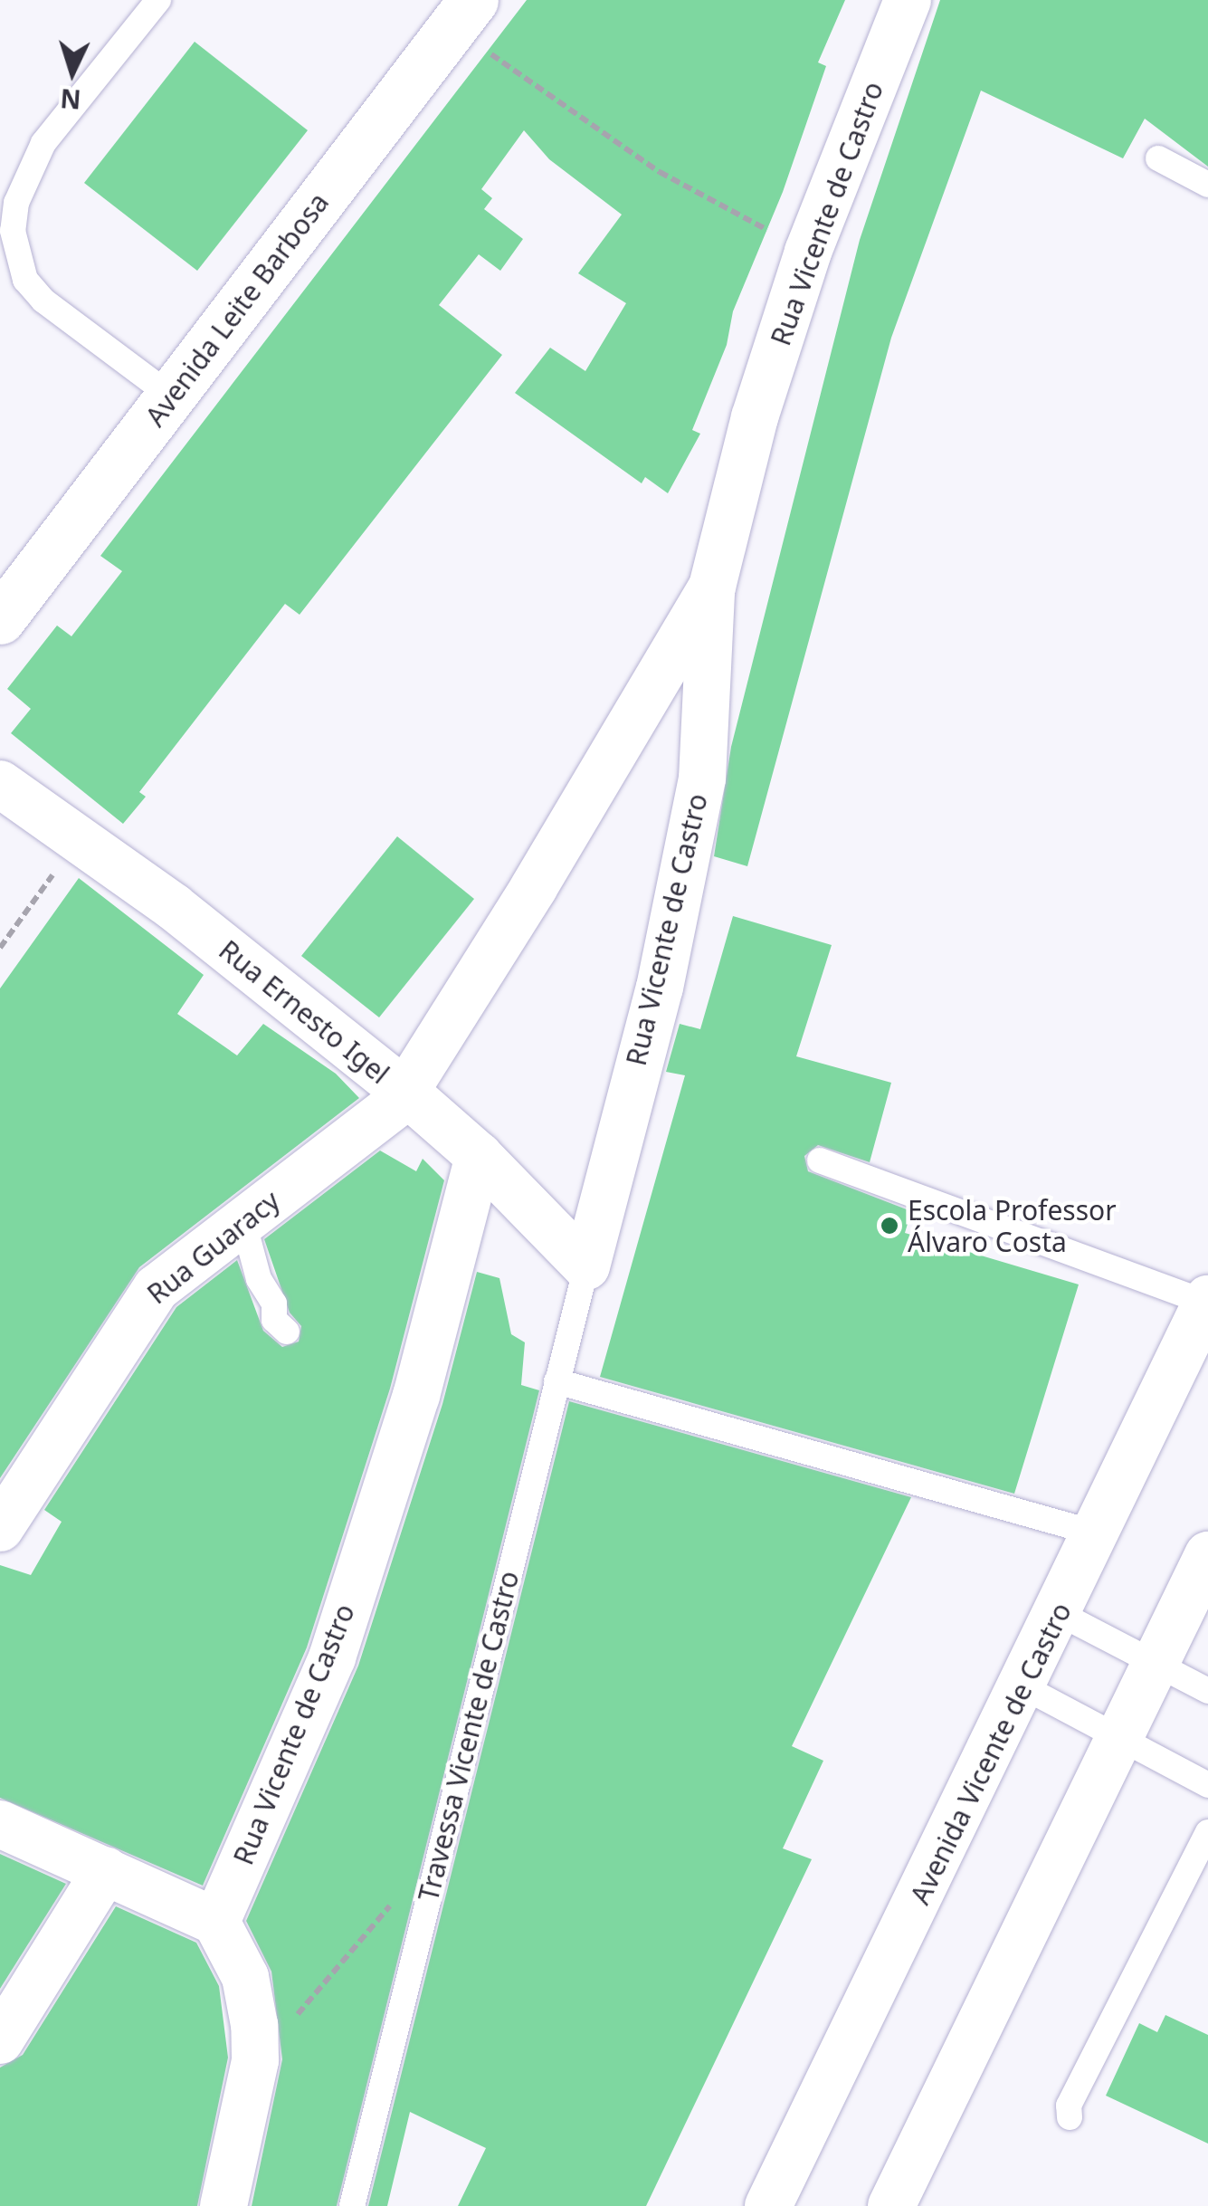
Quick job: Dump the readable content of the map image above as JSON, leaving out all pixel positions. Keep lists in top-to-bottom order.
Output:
{
  "streets": {
    "street": [
      "Rua Vicente de Castro",
      "Avenida Leite Barbosa",
      "Rua Ernesto Igel",
      "Rua Guaracy",
      "Avenida Vicente de Castro"
    ],
    "lane": ["Travessa Vicente de Castro"]
  },
  "crossings": [
    ["Rua Vicente de Castro", "Rua Ernesto Igel"],
    ["Rua Vicente de Castro", "Rua Guaracy"],
    ["Rua Vicente de Castro", "Travessa Vicente de Castro"],
    ["Rua Ernesto Igel", "Rua Guaracy"],
    ["Rua Ernesto Igel", "Travessa Vicente de Castro"]
  ],
  "places": ["Escola Professor Álvaro Costa"],
  "north": "bottom"
}
